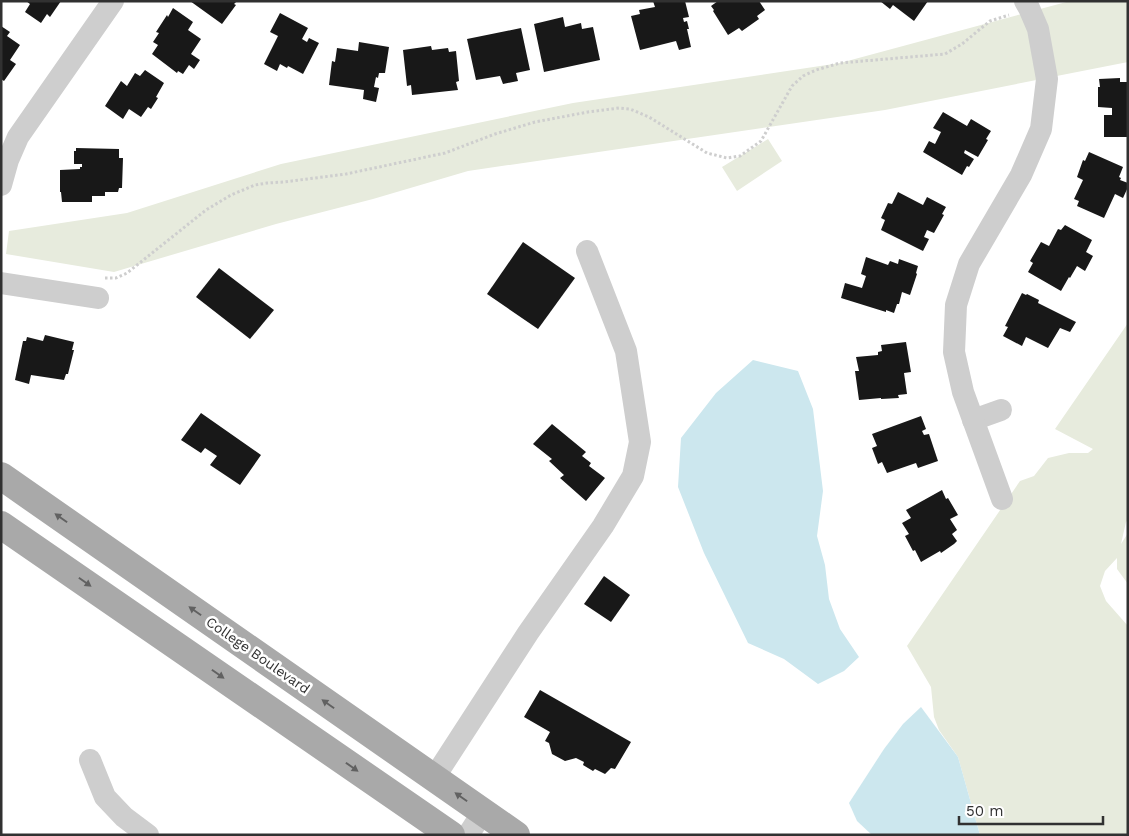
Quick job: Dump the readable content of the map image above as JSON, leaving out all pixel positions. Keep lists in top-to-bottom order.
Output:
{
  "streets": {
    "main road": ["College Boulevard"]
  },
  "scale_bar": "50 m"
}
